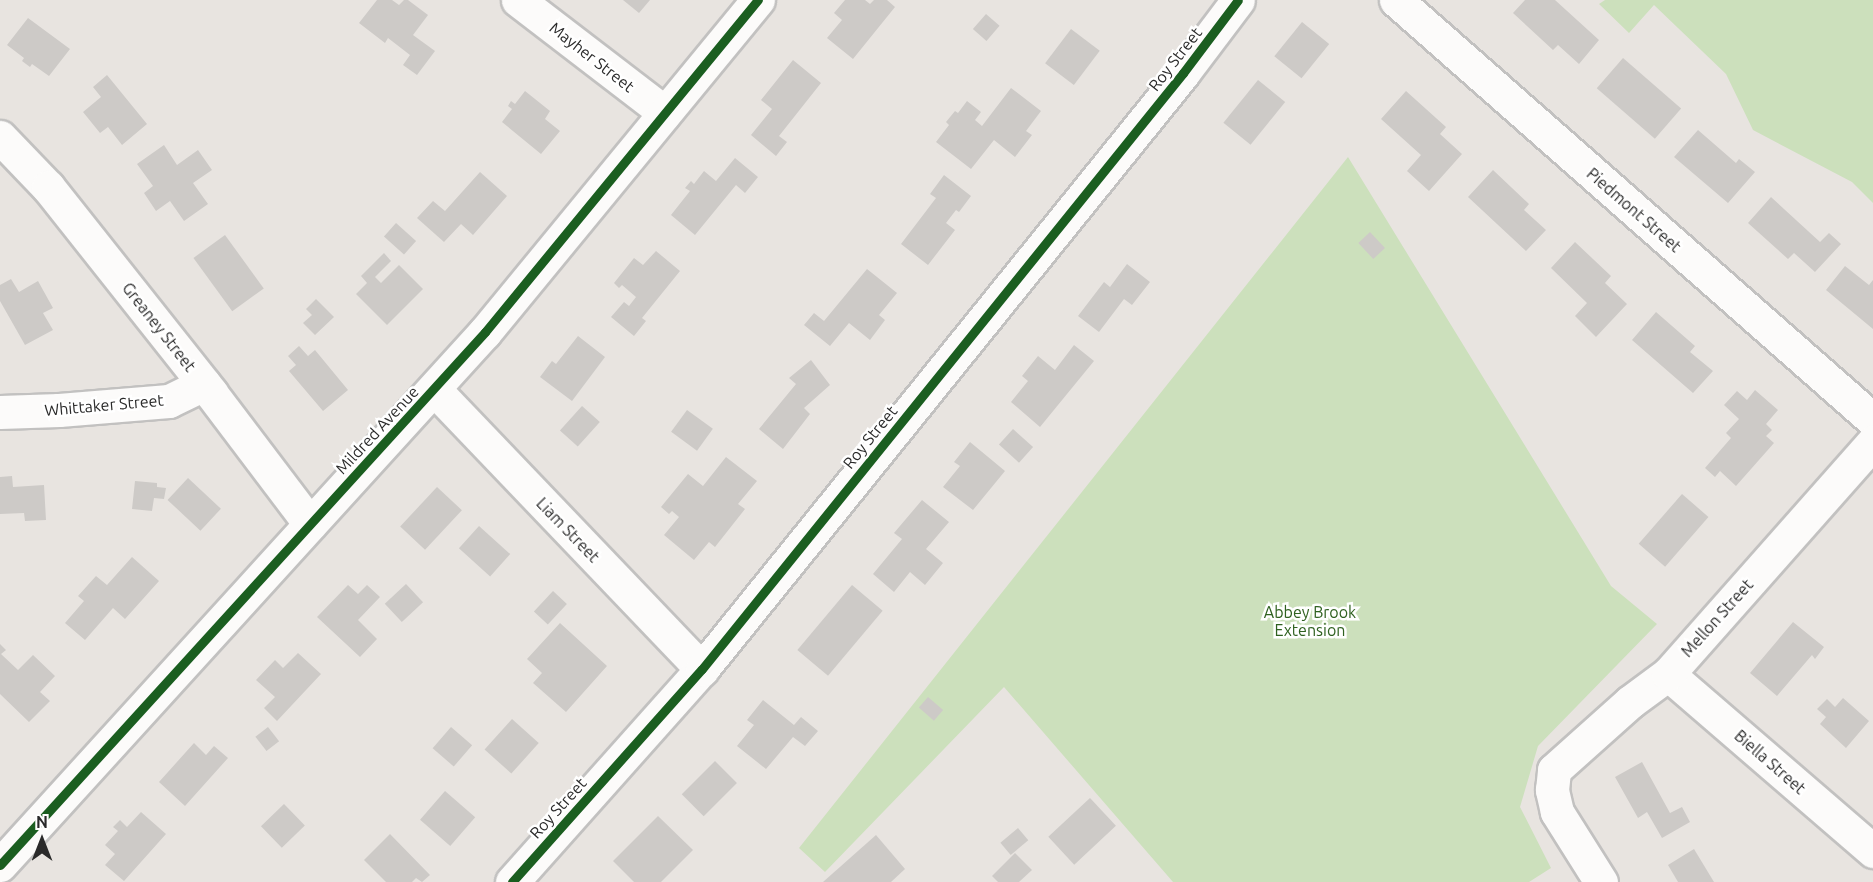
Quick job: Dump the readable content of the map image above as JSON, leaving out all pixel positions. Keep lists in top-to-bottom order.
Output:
{
  "streets": {
    "street": [
      "Mayher Street",
      "Roy Street",
      "Piedmont Street",
      "Greaney Street",
      "Whittaker Street",
      "Mildred Avenue",
      "Liam Street",
      "Mellon Street",
      "Biella Street"
    ]
  },
  "crossings": [
    ["Mayher Street", "Mildred Avenue"],
    ["Roy Street", "Liam Street"],
    ["Greaney Street", "Whittaker Street"],
    ["Greaney Street", "Mildred Avenue"],
    ["Mildred Avenue", "Liam Street"],
    ["Mellon Street", "Biella Street"]
  ],
  "parks": ["Abbey Brook Extension"],
  "north": "top"
}
